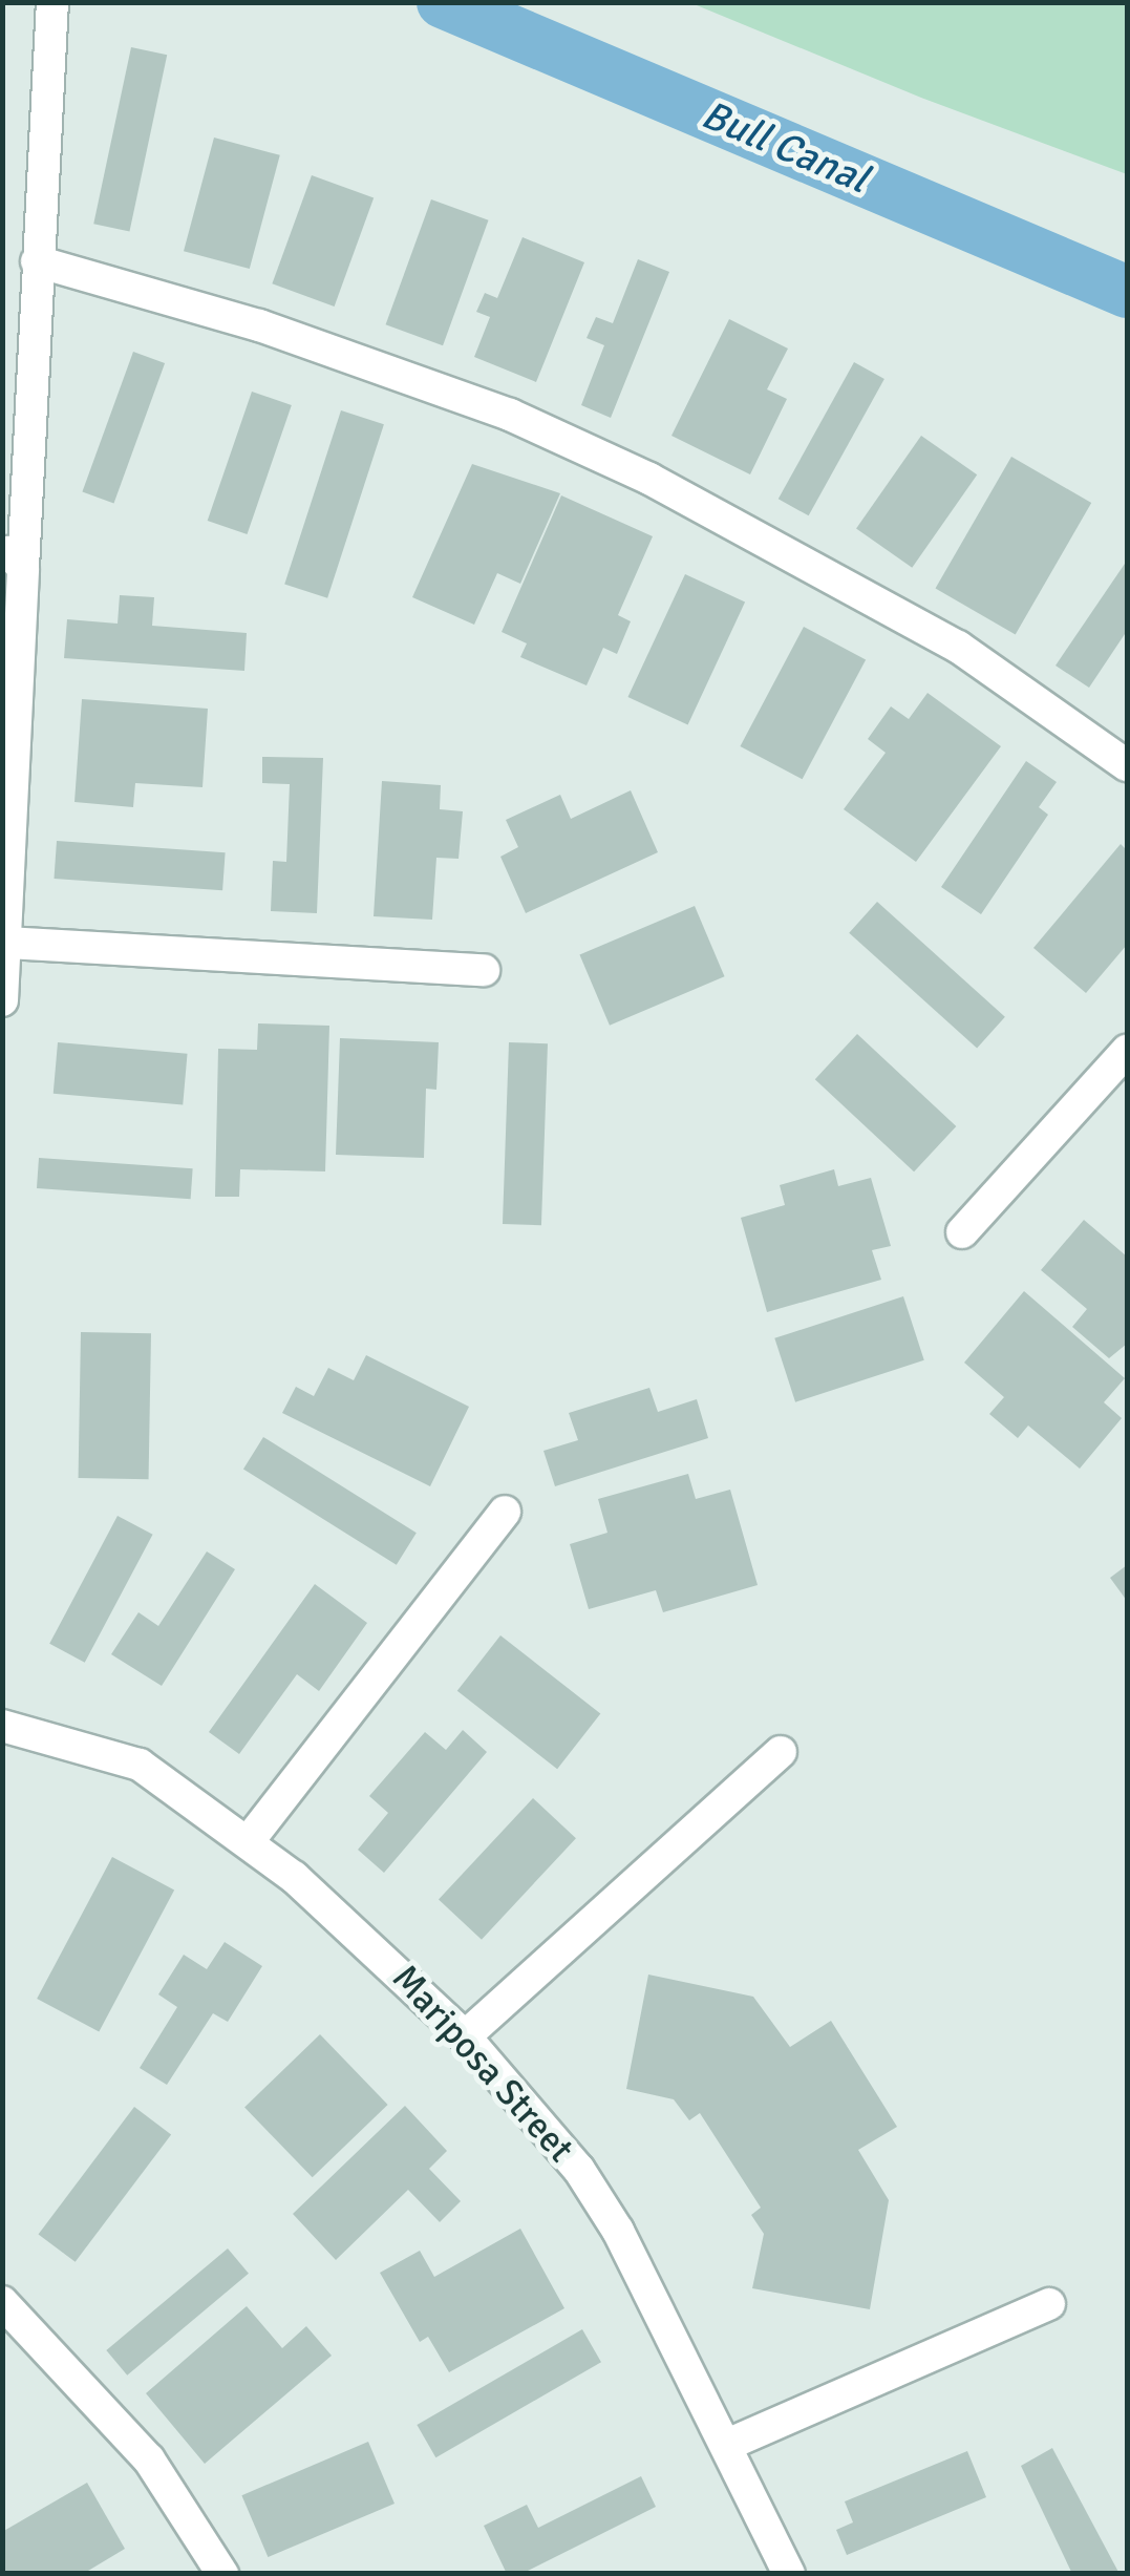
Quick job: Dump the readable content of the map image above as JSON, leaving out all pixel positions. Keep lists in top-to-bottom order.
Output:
{
  "streets": {
    "street": ["Mariposa Street"]
  },
  "water": ["Bull Canal"]
}
